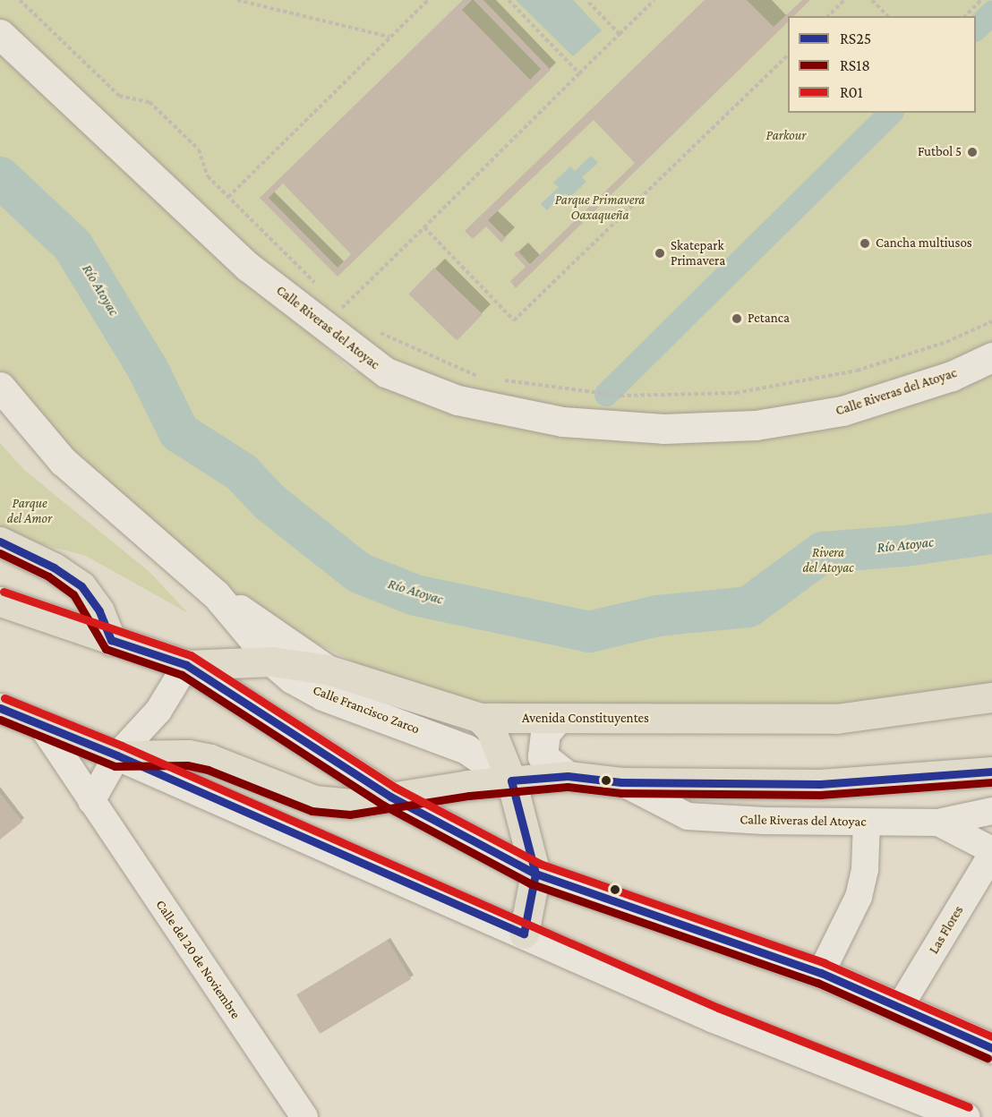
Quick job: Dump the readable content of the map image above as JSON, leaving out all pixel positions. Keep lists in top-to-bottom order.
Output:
{
  "streets": {
    "main road": ["Avenida Constituyentes"],
    "street": [
      "Calle Riveras del Atoyac",
      "Calle Francisco Zarco",
      "Las Flores",
      "Calle del 20 de Noviembre"
    ]
  },
  "crossings": [
    ["Calle Francisco Zarco", "Avenida Constituyentes"]
  ],
  "water": ["Río Atoyac"],
  "parks": [
    "Parkour",
    "Parque Primavera Oaxaqueña",
    "Parque del Amor",
    "Rivera del Atoyac"
  ],
  "places": [
    "Futbol 5",
    "Cancha multiusos",
    "Skatepark Primavera",
    "Petanca"
  ],
  "lines": ["transit line RS25", "transit line RS18", "transit line R01"],
  "legend": ["RS25", "RS18", "R01"]
}
